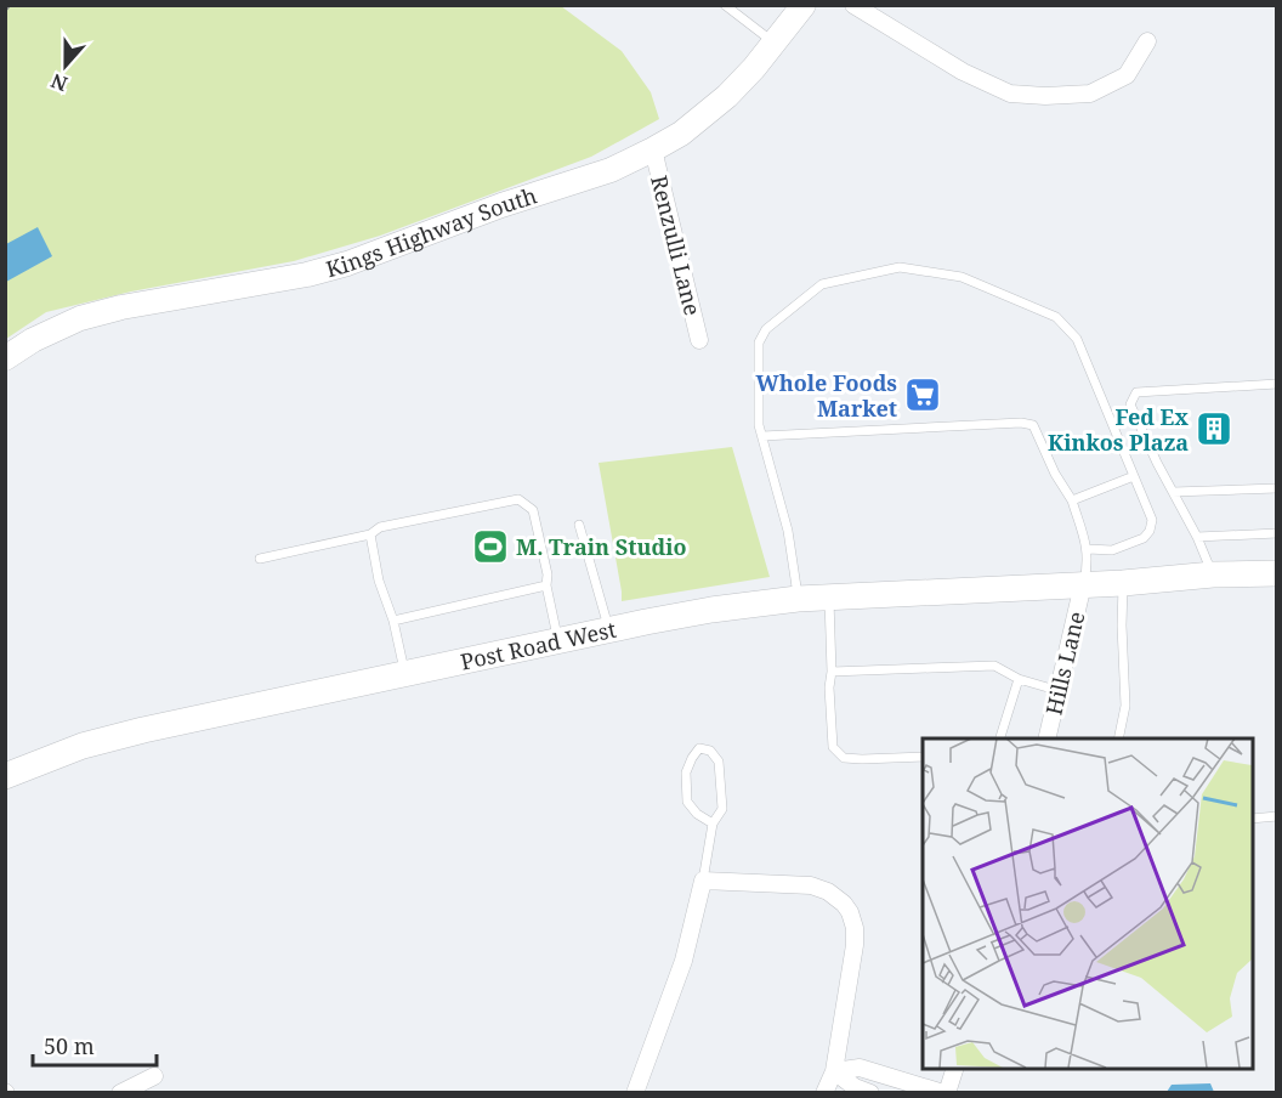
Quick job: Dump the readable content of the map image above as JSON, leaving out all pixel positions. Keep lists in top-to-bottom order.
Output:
{
  "streets": {
    "main road": ["Post Road West"],
    "street": ["Kings Highway South", "Renzulli Lane", "Hills Lane"]
  },
  "crossings": [
    ["Kings Highway South", "Renzulli Lane"],
    ["Post Road West", "Hills Lane"]
  ],
  "places": {
    "supermarket": ["Whole Foods Market"],
    "building": ["Fed Ex Kinkos Plaza"],
    "sports": ["M. Train Studio"]
  },
  "scale_bar": "50 m",
  "north": "bottom"
}
